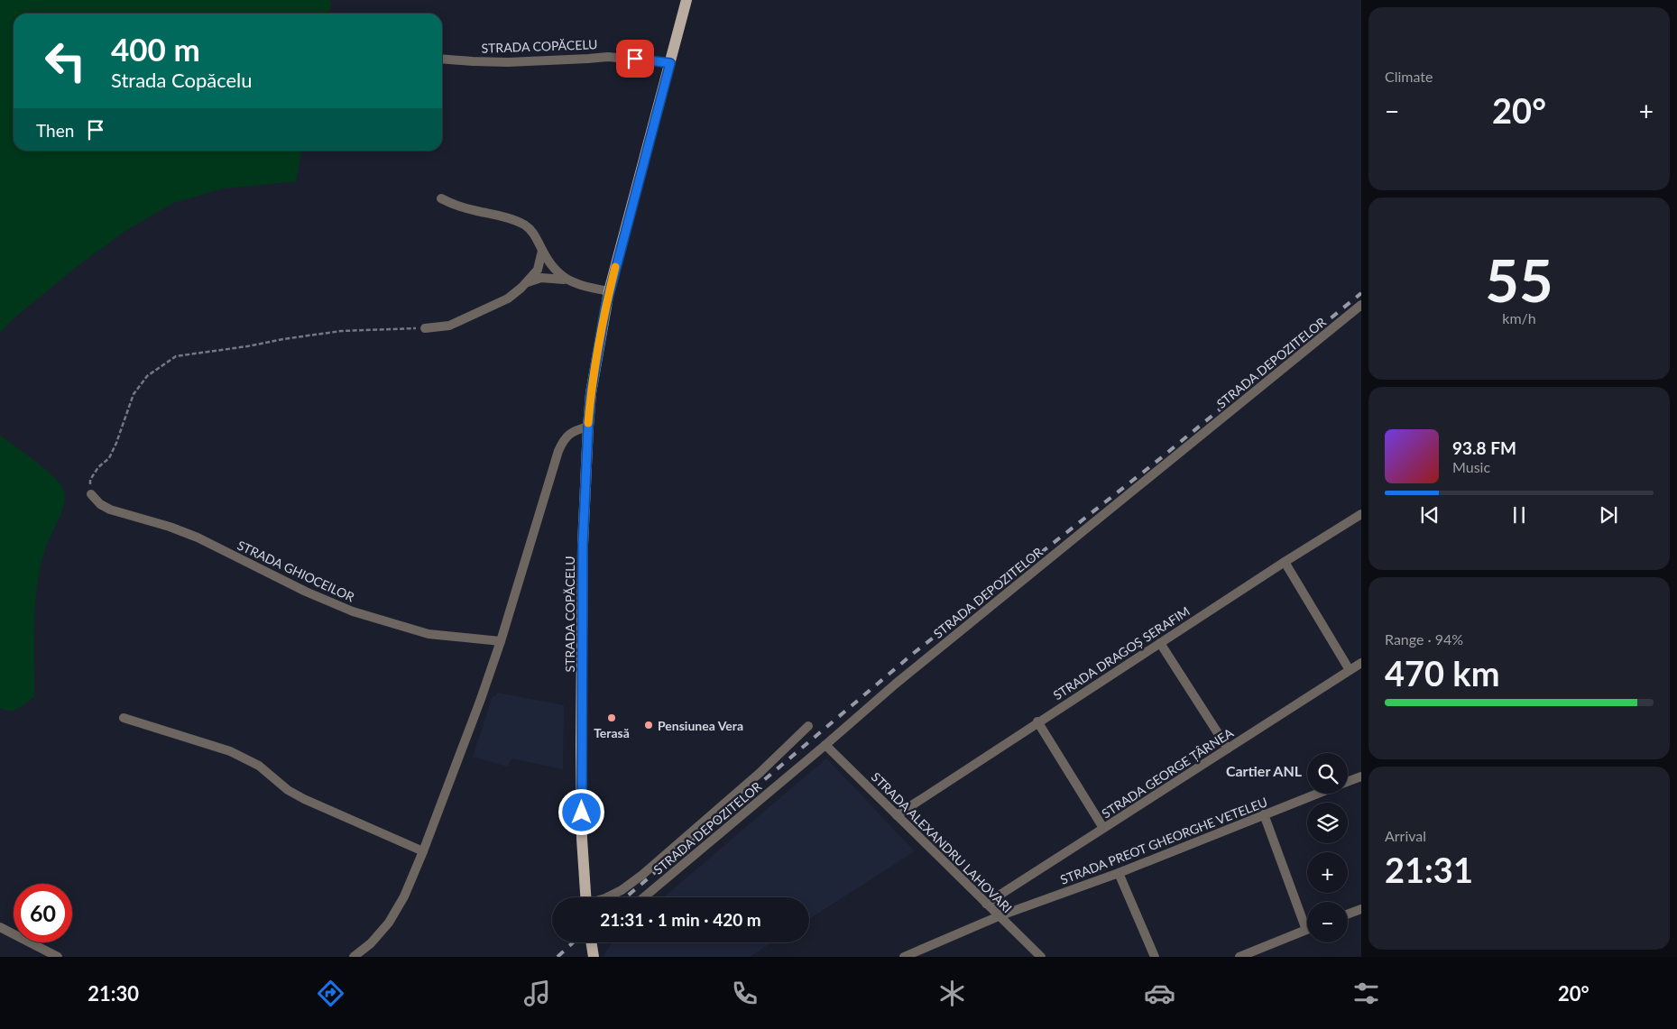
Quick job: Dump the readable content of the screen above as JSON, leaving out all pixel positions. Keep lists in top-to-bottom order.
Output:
{
  "streets": {
    "main road": ["STRADA COPĂCELU"],
    "street": [
      "STRADA DEPOZITELOR",
      "STRADA GHIOCEILOR",
      "STRADA DRAGOȘ SERAFIM",
      "STRADA GEORGE ȚÂRNEA",
      "STRADA PREOT GHEORGHE VETELEU",
      "STRADA ALEXANDRU LAHOVARI"
    ]
  },
  "crossings": [
    ["STRADA DEPOZITELOR", "STRADA ALEXANDRU LAHOVARI"],
    ["STRADA DRAGOȘ SERAFIM", "STRADA ALEXANDRU LAHOVARI"],
    ["STRADA GEORGE ȚÂRNEA", "STRADA ALEXANDRU LAHOVARI"],
    ["STRADA PREOT GHEORGHE VETELEU", "STRADA ALEXANDRU LAHOVARI"]
  ],
  "districts": ["Cartier ANL"],
  "places": ["Terasă", "Pensiunea Vera"],
  "page": {
    "tile": [
      "Climate",
      ["55", "km/h"],
      ["Range · 94%", "470 km"],
      ["Arrival", "21:31"]
    ],
    "turn": ["400 m", "Strada Copăcelu"],
    "heat": ["−", "20°", "+"],
    "then": "Then",
    "song": ["93.8 FM", "Music"],
    "map_buttons": ["+", "−"],
    "limit": "60",
    "trip": "21:31 · 1 min · 420 m",
    "tabs": ["21:30", "20°"]
  }
}
